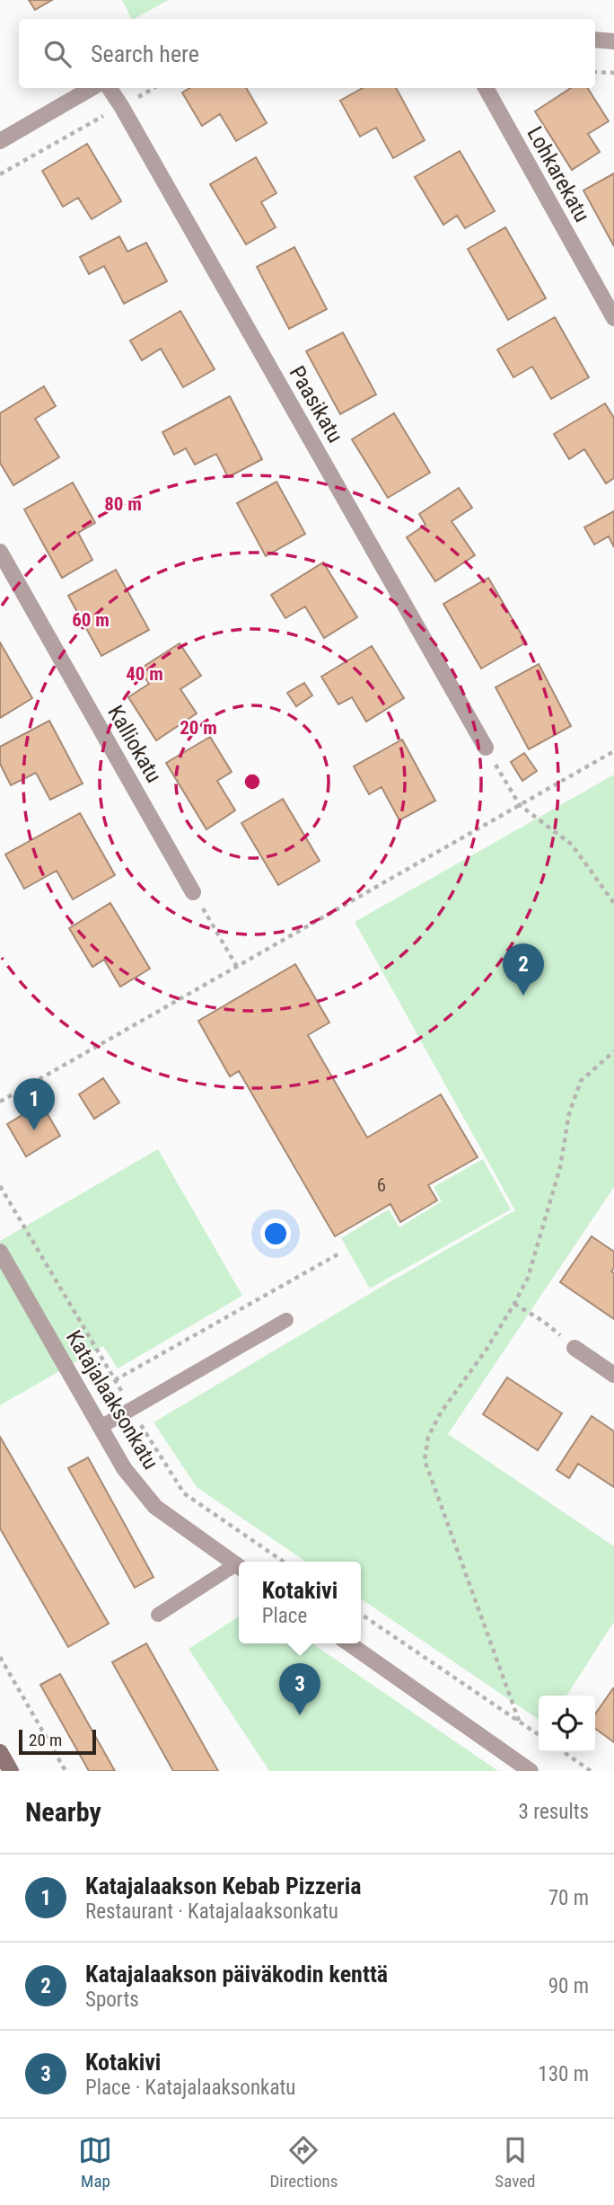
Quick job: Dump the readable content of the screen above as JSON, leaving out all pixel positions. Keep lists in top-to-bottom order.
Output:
{
  "streets": {
    "street": [
      "Lohkarekatu",
      "Paasikatu",
      "Kalliokatu",
      "Katajalaaksonkatu"
    ]
  },
  "house_numbers": ["6"],
  "scale_bar": "20 m",
  "page": {
    "search": "Search here",
    "pins": ["2", "1", "3"],
    "popup": ["Kotakivi", "Place"],
    "scale": "20 m",
    "heading": ["Nearby", "3 results"],
    "list": [
      {
        "mark": "1",
        "name": "Katajalaakson Kebab Pizzeria",
        "note": "Restaurant · Katajalaaksonkatu",
        "value": "70 m"
      },
      {
        "mark": "2",
        "name": "Katajalaakson päiväkodin kenttä",
        "note": "Sports",
        "value": "90 m"
      },
      {
        "mark": "3",
        "name": "Kotakivi",
        "note": "Place · Katajalaaksonkatu",
        "value": "130 m"
      }
    ],
    "nav": ["Map", "Directions", "Saved"]
  },
  "rings": [
    "80 m",
    "60 m",
    "40 m",
    "20 m"
  ]
}
